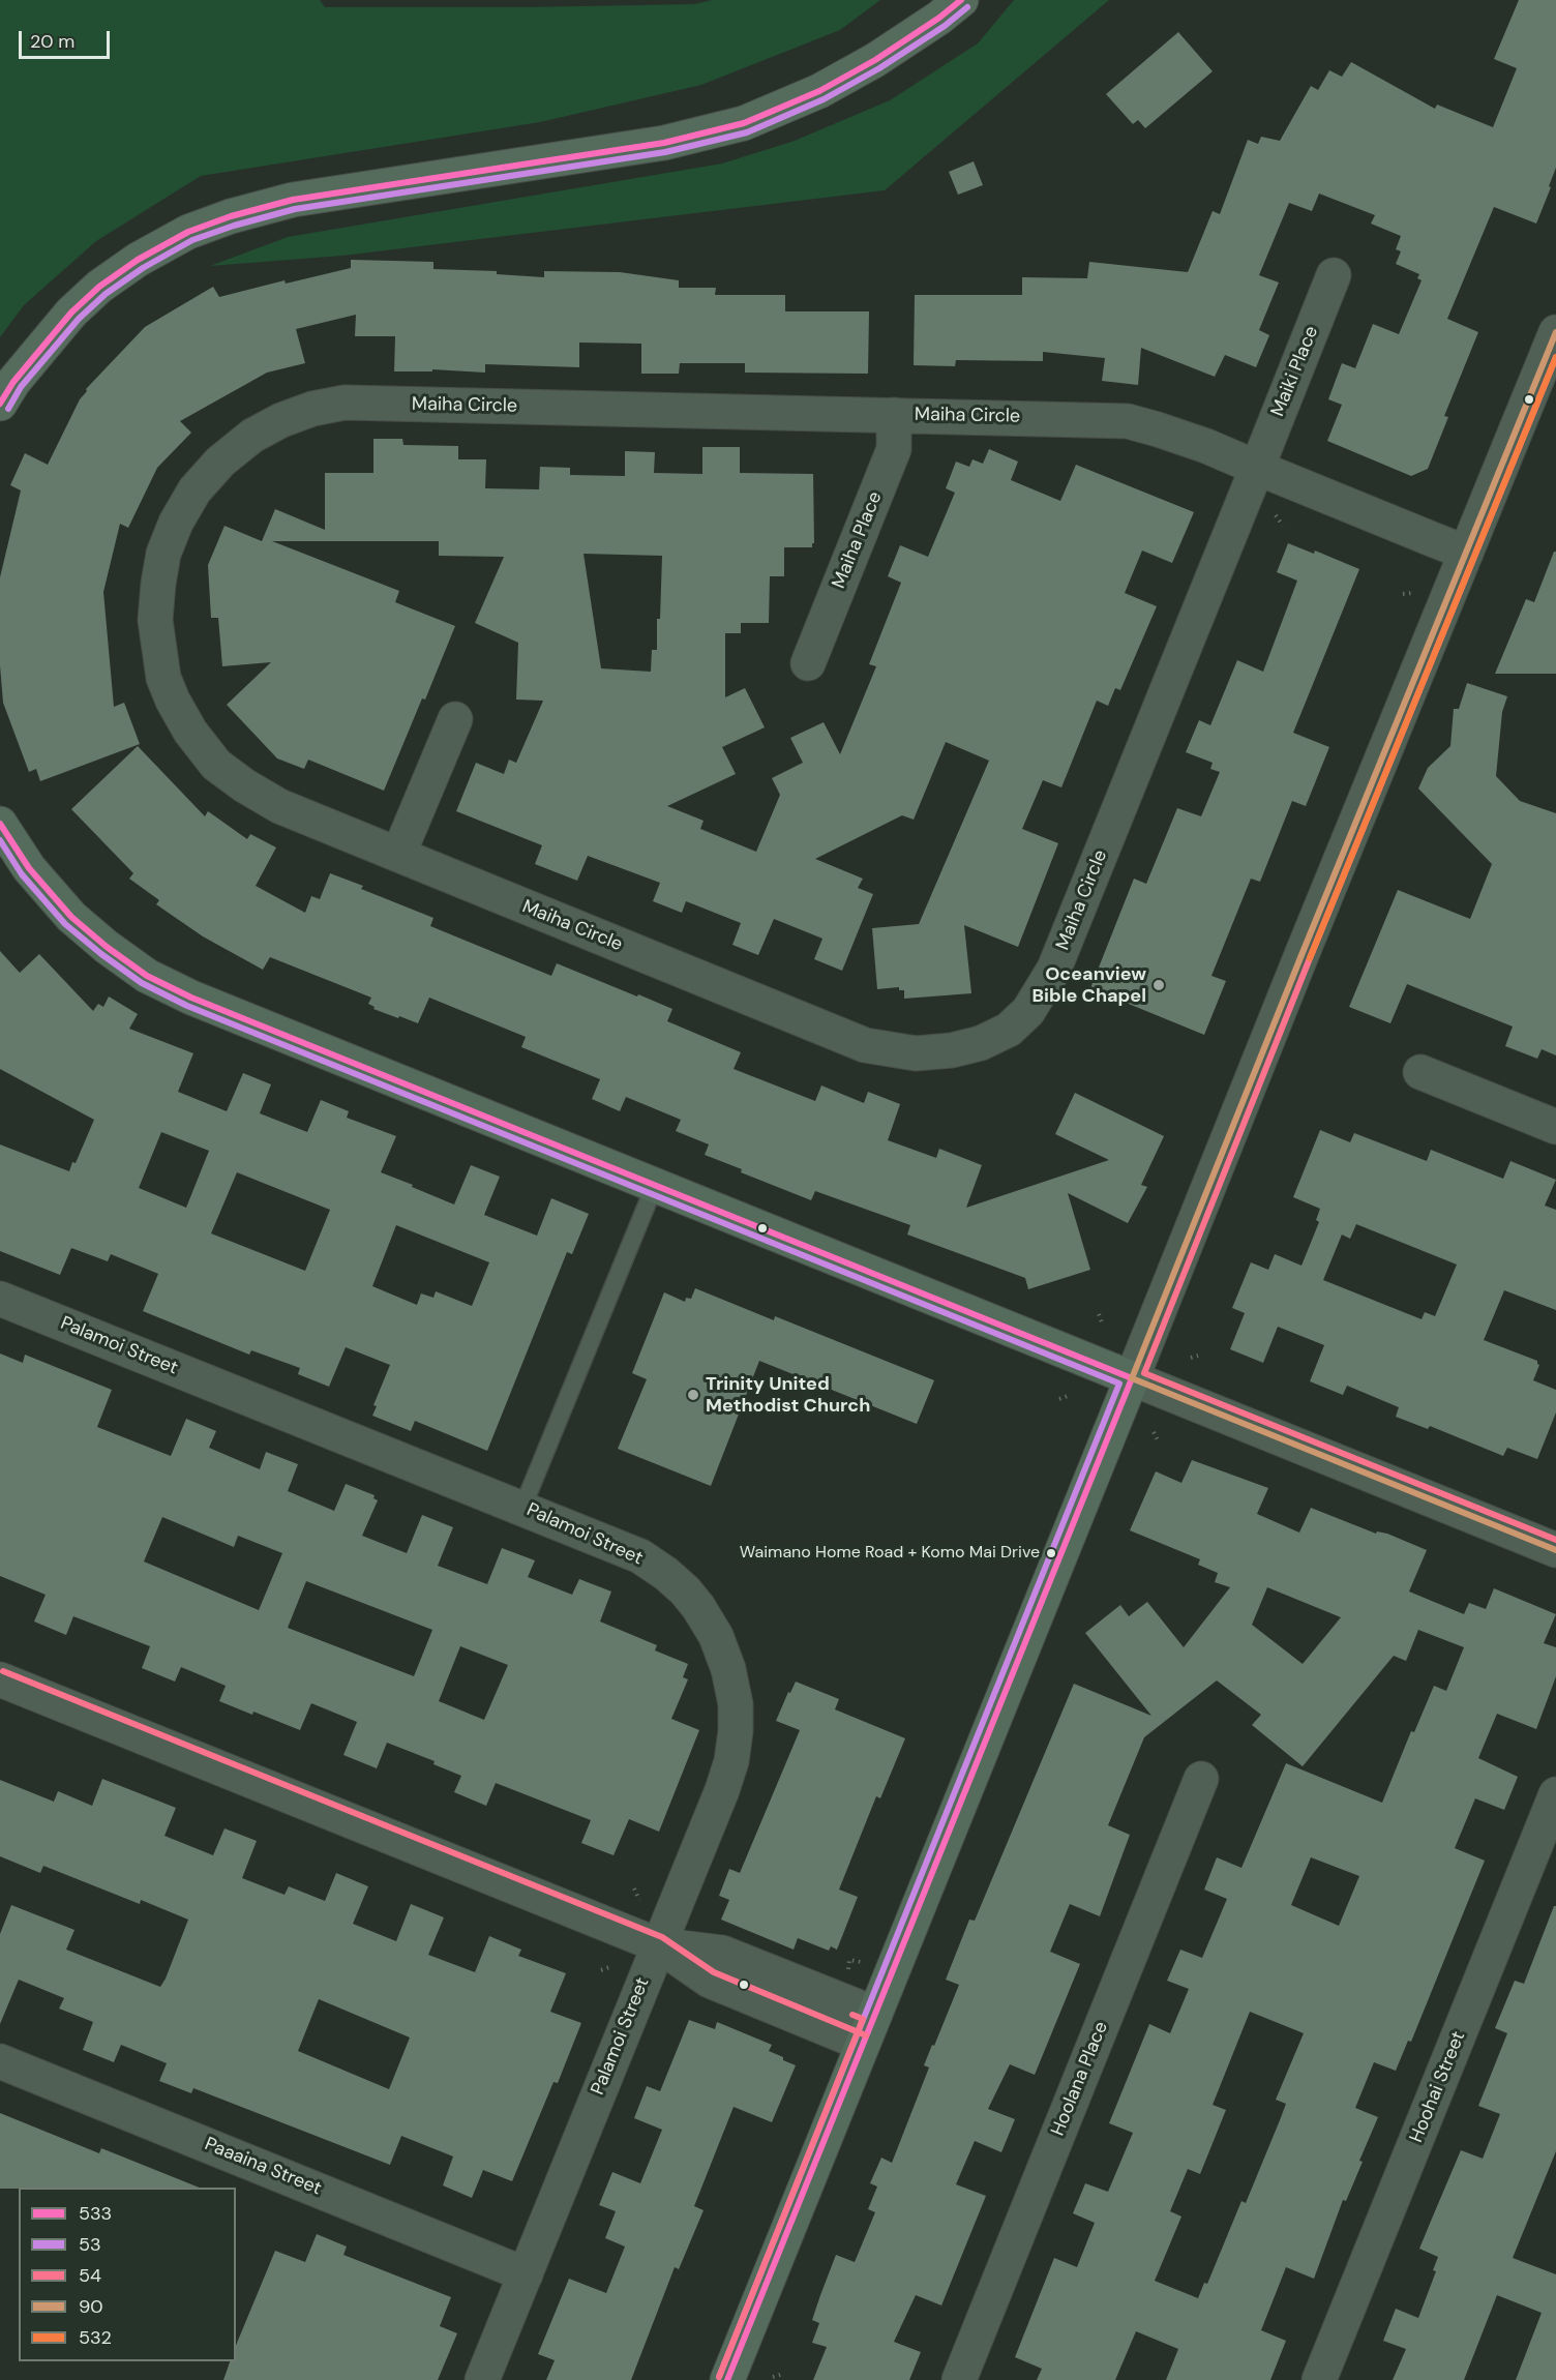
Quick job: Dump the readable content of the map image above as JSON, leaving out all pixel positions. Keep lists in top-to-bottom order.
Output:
{
  "streets": {
    "street": [
      "Maiki Place",
      "Maiha Circle",
      "Maiha Place",
      "Palamoi Street",
      "Hoolana Place",
      "Hoohai Street",
      "Paaaina Street"
    ]
  },
  "crossings": [
    ["Maiki Place", "Maiha Circle"],
    ["Maiha Circle", "Maiha Place"],
    ["Palamoi Street", "Paaaina Street"]
  ],
  "places": ["Oceanview Bible Chapel", "Trinity United Methodist Church", "Waimano Home Road + Komo Mai Drive"],
  "lines": [
    "transit line 533",
    "transit line 53",
    "transit line 90",
    "transit line 54",
    "transit line 532"
  ],
  "legend": [
    "533",
    "53",
    "54",
    "90",
    "532"
  ],
  "scale_bar": "20 m"
}
